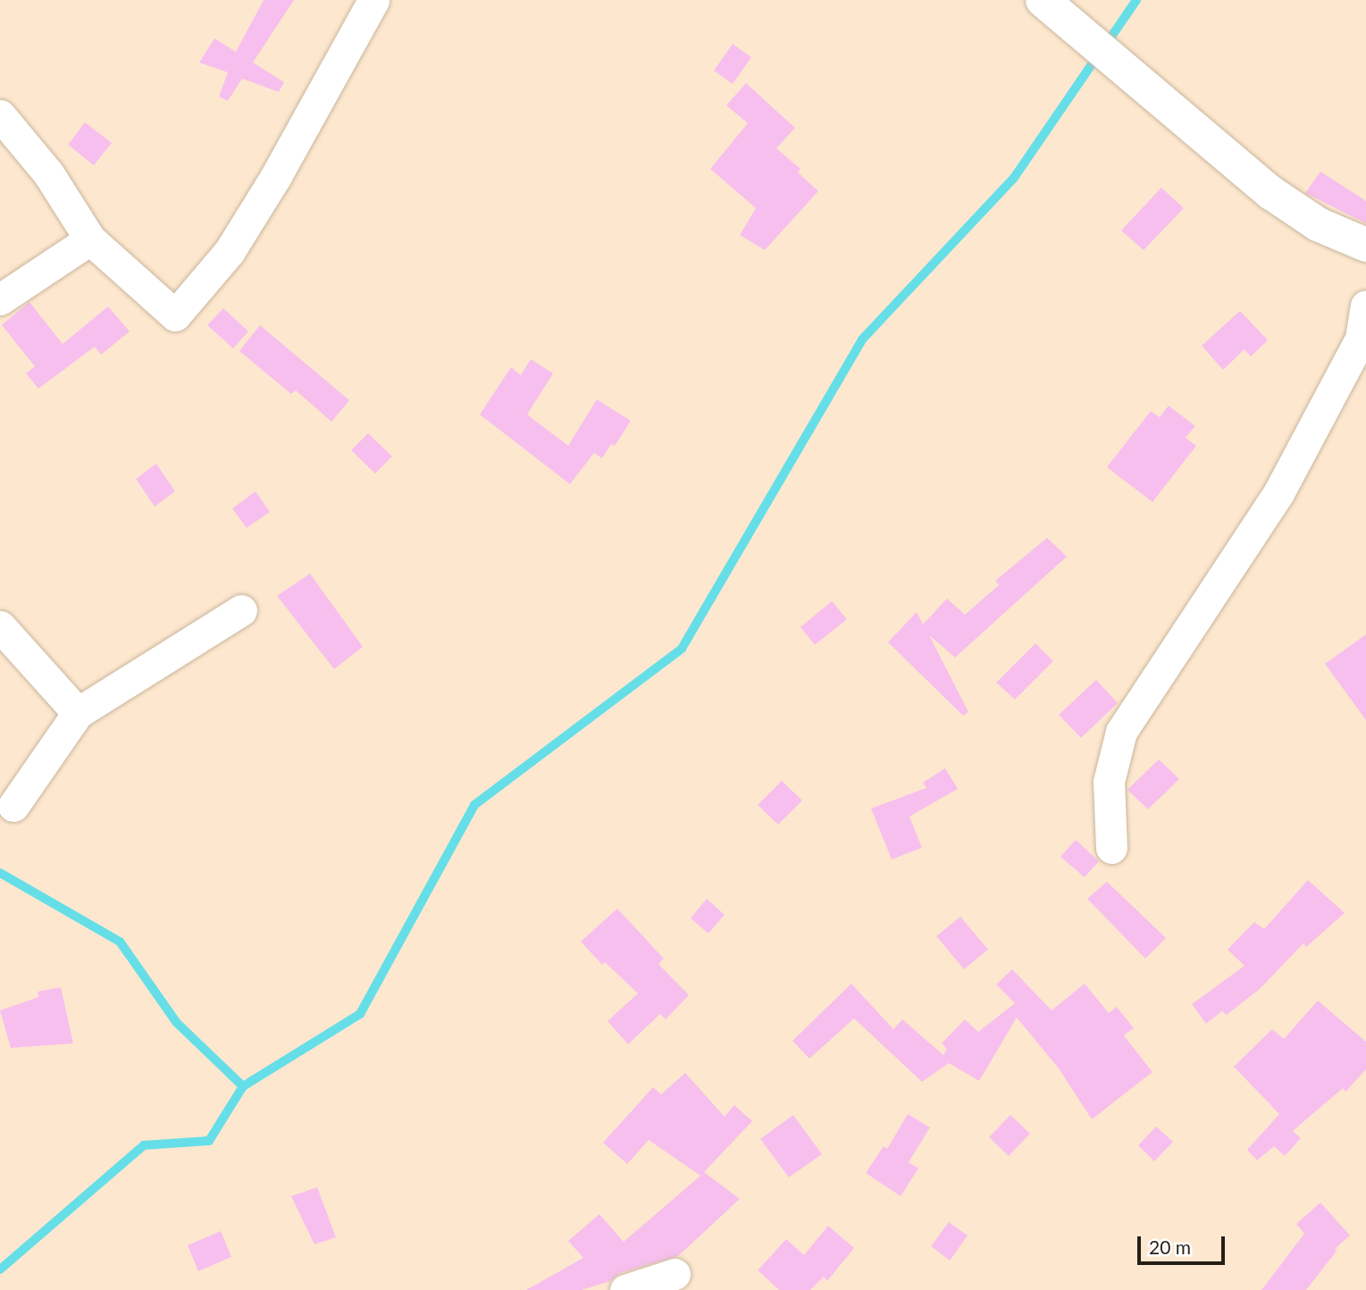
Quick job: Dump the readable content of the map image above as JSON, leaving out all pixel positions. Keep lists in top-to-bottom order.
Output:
{
  "scale_bar": "20 m"
}
